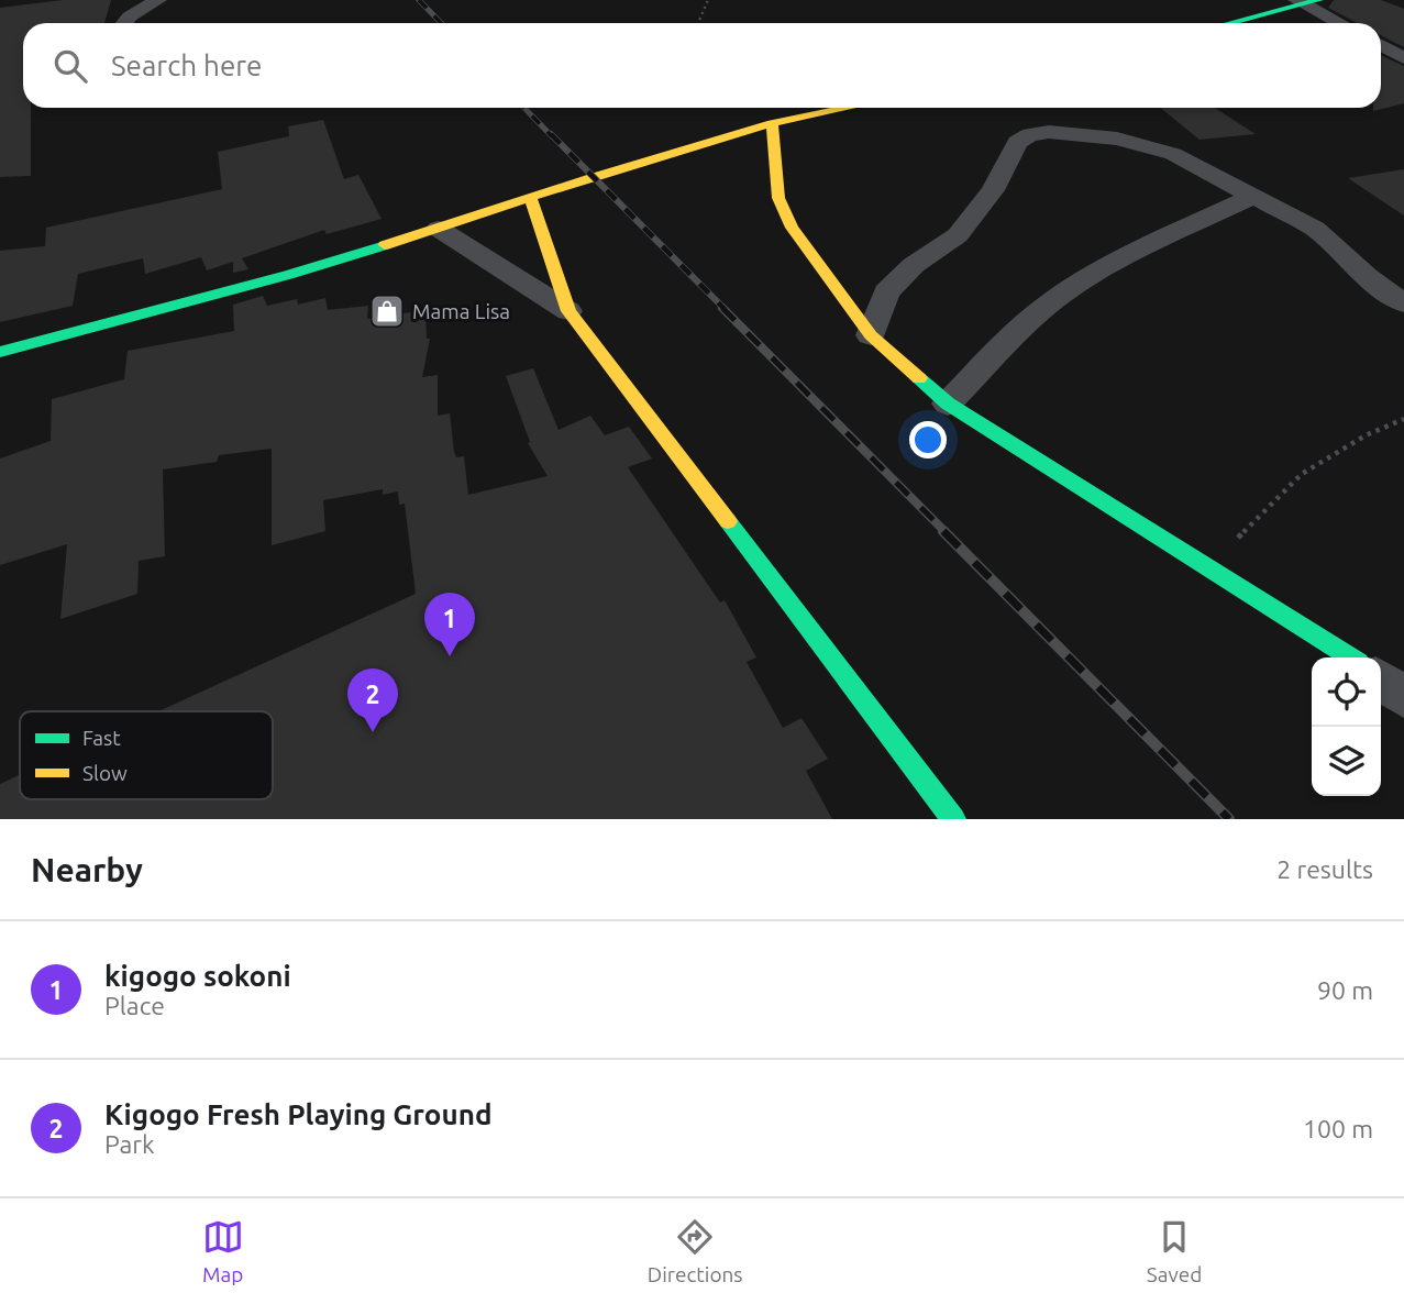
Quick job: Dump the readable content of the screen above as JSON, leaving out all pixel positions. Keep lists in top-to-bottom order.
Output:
{
  "places": {
    "shop": ["Mama Lisa"]
  },
  "legend": ["Fast", "Slow"],
  "page": {
    "search": "Search here",
    "pins": ["1", "2"],
    "heading": ["Nearby", "2 results"],
    "list": [
      {
        "mark": "1",
        "name": "kigogo sokoni",
        "note": "Place",
        "value": "90 m"
      },
      {
        "mark": "2",
        "name": "Kigogo Fresh Playing Ground",
        "note": "Park",
        "value": "100 m"
      }
    ],
    "nav": ["Map", "Directions", "Saved"]
  }
}
